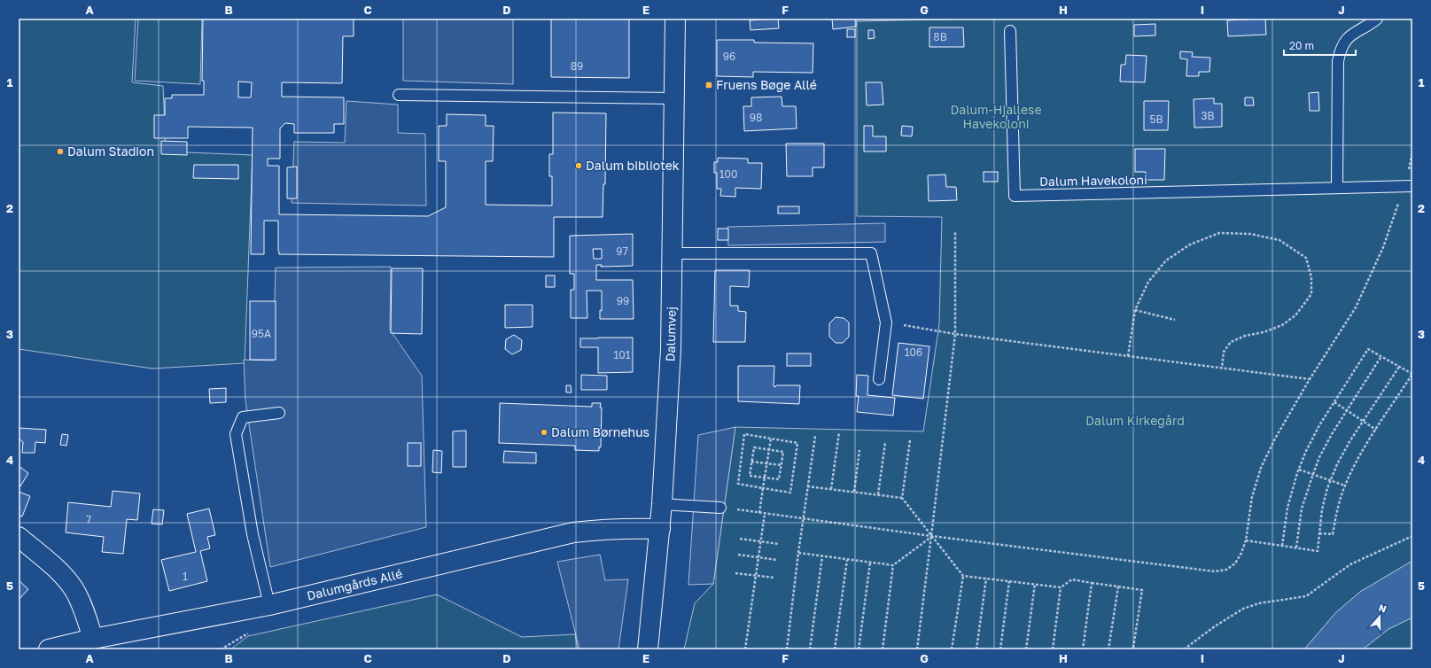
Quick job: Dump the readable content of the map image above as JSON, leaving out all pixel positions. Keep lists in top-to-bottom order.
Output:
{
  "streets": {
    "street": ["Dalumvej", "Dalumgårds Allé"],
    "lane": ["Dalum Havekoloni"]
  },
  "crossings": [
    ["Dalumvej", "Dalumgårds Allé"]
  ],
  "parks": ["Dalum-Hjallese Havekoloni", "Dalum Kirkegård"],
  "places": {
    "transit": ["Fruens Bøge Allé"],
    "other": ["Dalum Stadion", "Dalum bibliotek", "Dalum Børnehus"]
  },
  "house_numbers": [
    "8B",
    "96",
    "89",
    "3B",
    "98",
    "5B",
    "100",
    "97",
    "99",
    "95A",
    "106",
    "101",
    "7",
    "1"
  ],
  "scale_bar": "20 m",
  "north": "top",
  "grid": {
    "columns": [
      "A",
      "B",
      "C",
      "D",
      "E",
      "F",
      "G",
      "H",
      "I",
      "J"
    ],
    "rows": [
      "1",
      "2",
      "3",
      "4",
      "5"
    ]
  }
}
